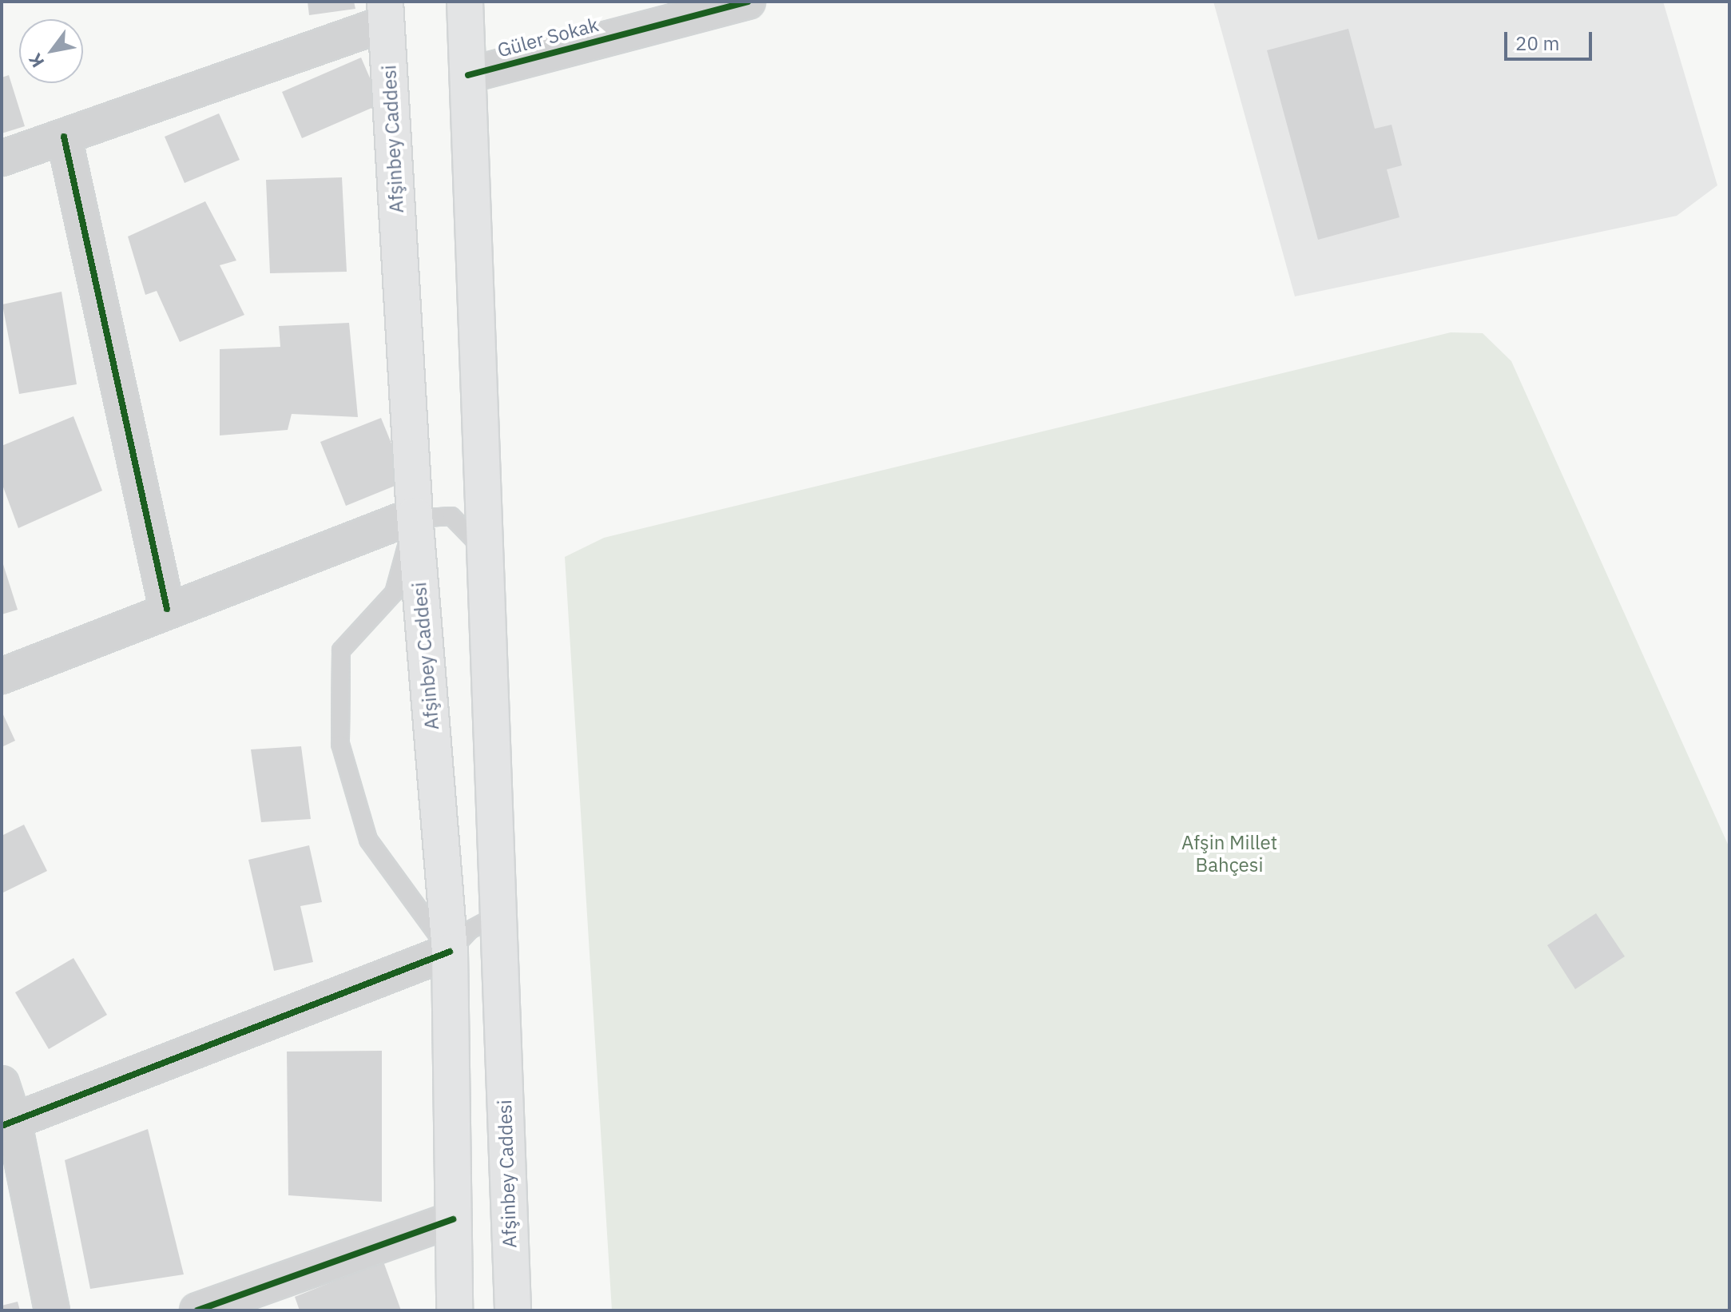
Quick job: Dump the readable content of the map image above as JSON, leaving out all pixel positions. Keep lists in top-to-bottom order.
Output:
{
  "streets": {
    "main road": ["Afşinbey Caddesi"],
    "street": ["Güler Sokak"]
  },
  "crossings": [
    ["Güler Sokak", "Afşinbey Caddesi"]
  ],
  "parks": ["Afşin Millet Bahçesi"],
  "scale_bar": "20 m",
  "north": "bottom left"
}
